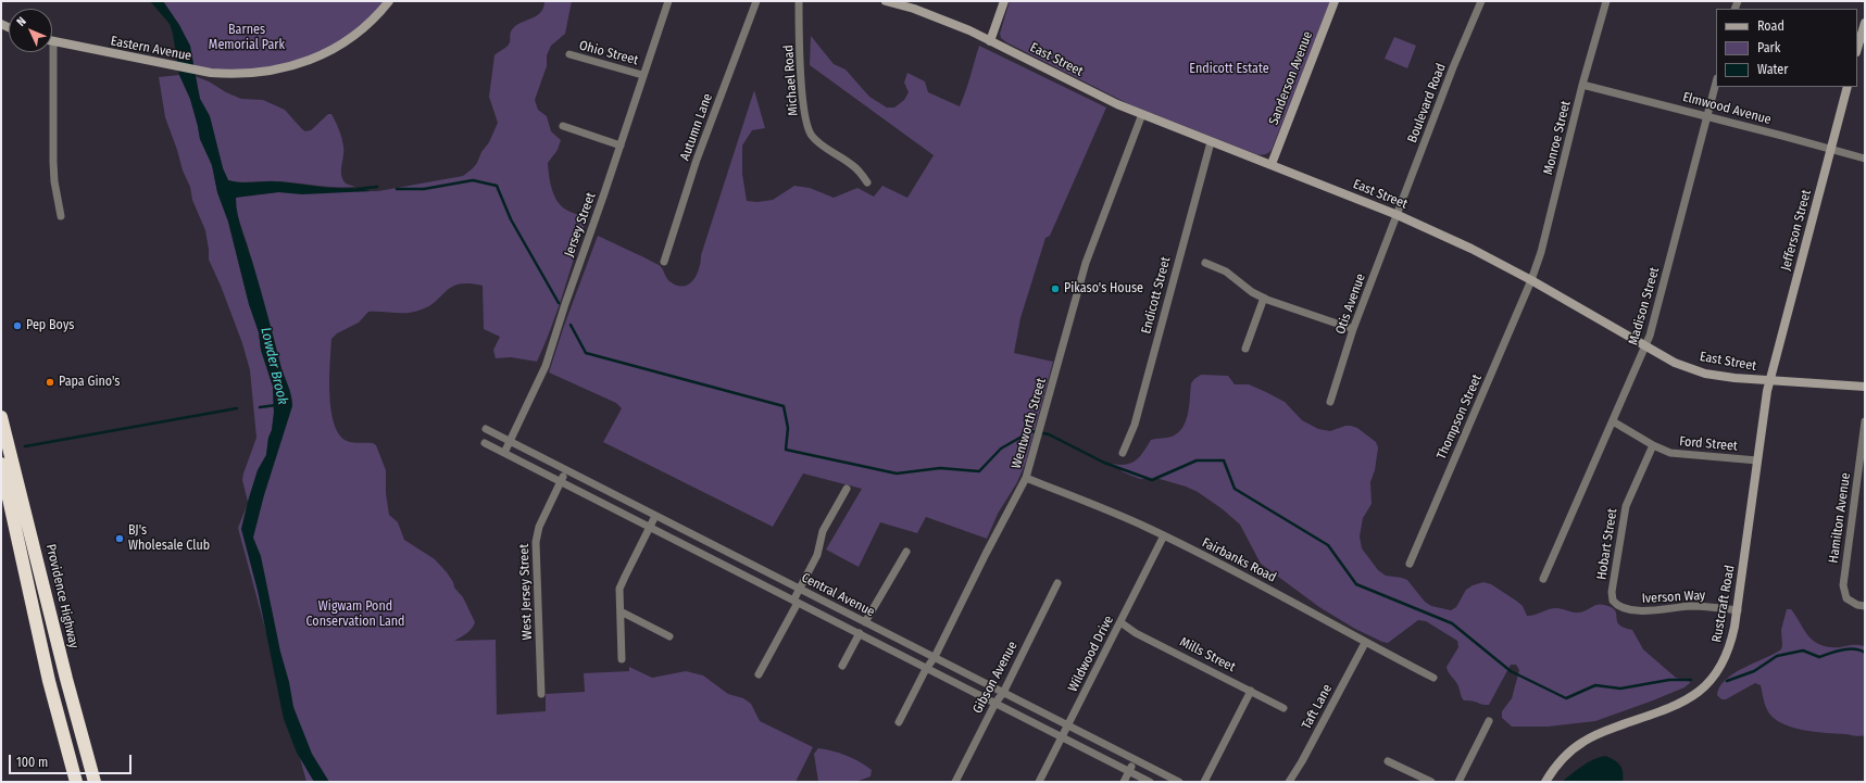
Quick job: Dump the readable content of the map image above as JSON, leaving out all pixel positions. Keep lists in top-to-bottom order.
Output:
{
  "streets": {
    "highway": ["Providence Highway"],
    "main road": [
      "Eastern Avenue",
      "East Street",
      "Sanderson Avenue",
      "Jefferson Street",
      "Rustcraft Road"
    ],
    "street": [
      "Ohio Street",
      "Michael Road",
      "Boulevard Road",
      "Elmwood Avenue",
      "Autumn Lane",
      "Monroe Street",
      "Jersey Street",
      "Endicott Street",
      "Otis Avenue",
      "Madison Street",
      "Thompson Street",
      "Wentworth Street",
      "Ford Street",
      "Hamilton Avenue",
      "Hobart Street",
      "Fairbanks Road",
      "West Jersey Street",
      "Central Avenue",
      "Iverson Way",
      "Wildwood Drive",
      "Mills Street",
      "Gibson Avenue",
      "Taft Lane"
    ]
  },
  "crossings": [
    ["Ohio Street", "Jersey Street"],
    ["East Street", "Sanderson Avenue"],
    ["East Street", "Boulevard Road"],
    ["East Street", "Monroe Street"],
    ["East Street", "Jefferson Street"],
    ["East Street", "Endicott Street"],
    ["East Street", "Otis Avenue"],
    ["East Street", "Madison Street"],
    ["East Street", "Thompson Street"],
    ["East Street", "Wentworth Street"],
    ["East Street", "Rustcraft Road"],
    ["Boulevard Road", "Otis Avenue"],
    ["Elmwood Avenue", "Monroe Street"],
    ["Elmwood Avenue", "Jefferson Street"],
    ["Elmwood Avenue", "Madison Street"],
    ["Monroe Street", "Thompson Street"],
    ["Jersey Street", "Central Avenue"],
    ["Jefferson Street", "Rustcraft Road"],
    ["Madison Street", "Ford Street"],
    ["Wentworth Street", "Fairbanks Road"],
    ["Wentworth Street", "Central Avenue"],
    ["Ford Street", "Hobart Street"],
    ["Ford Street", "Rustcraft Road"],
    ["Hobart Street", "Iverson Way"],
    ["Fairbanks Road", "Wildwood Drive"],
    ["Fairbanks Road", "Taft Lane"],
    ["West Jersey Street", "Central Avenue"],
    ["Central Avenue", "Wildwood Drive"],
    ["Central Avenue", "Gibson Avenue"],
    ["Iverson Way", "Rustcraft Road"],
    ["Wildwood Drive", "Mills Street"]
  ],
  "water": ["Lowder Brook"],
  "parks": ["Barnes Memorial Park", "Endicott Estate", "Wigwam Pond Conservation Land"],
  "places": [
    "Pikaso's House",
    "Pep Boys",
    "Papa Gino's",
    "BJ's Wholesale Club"
  ],
  "legend": ["Road", "Park", "Water"],
  "scale_bar": "100 m",
  "north": "top left"
}
